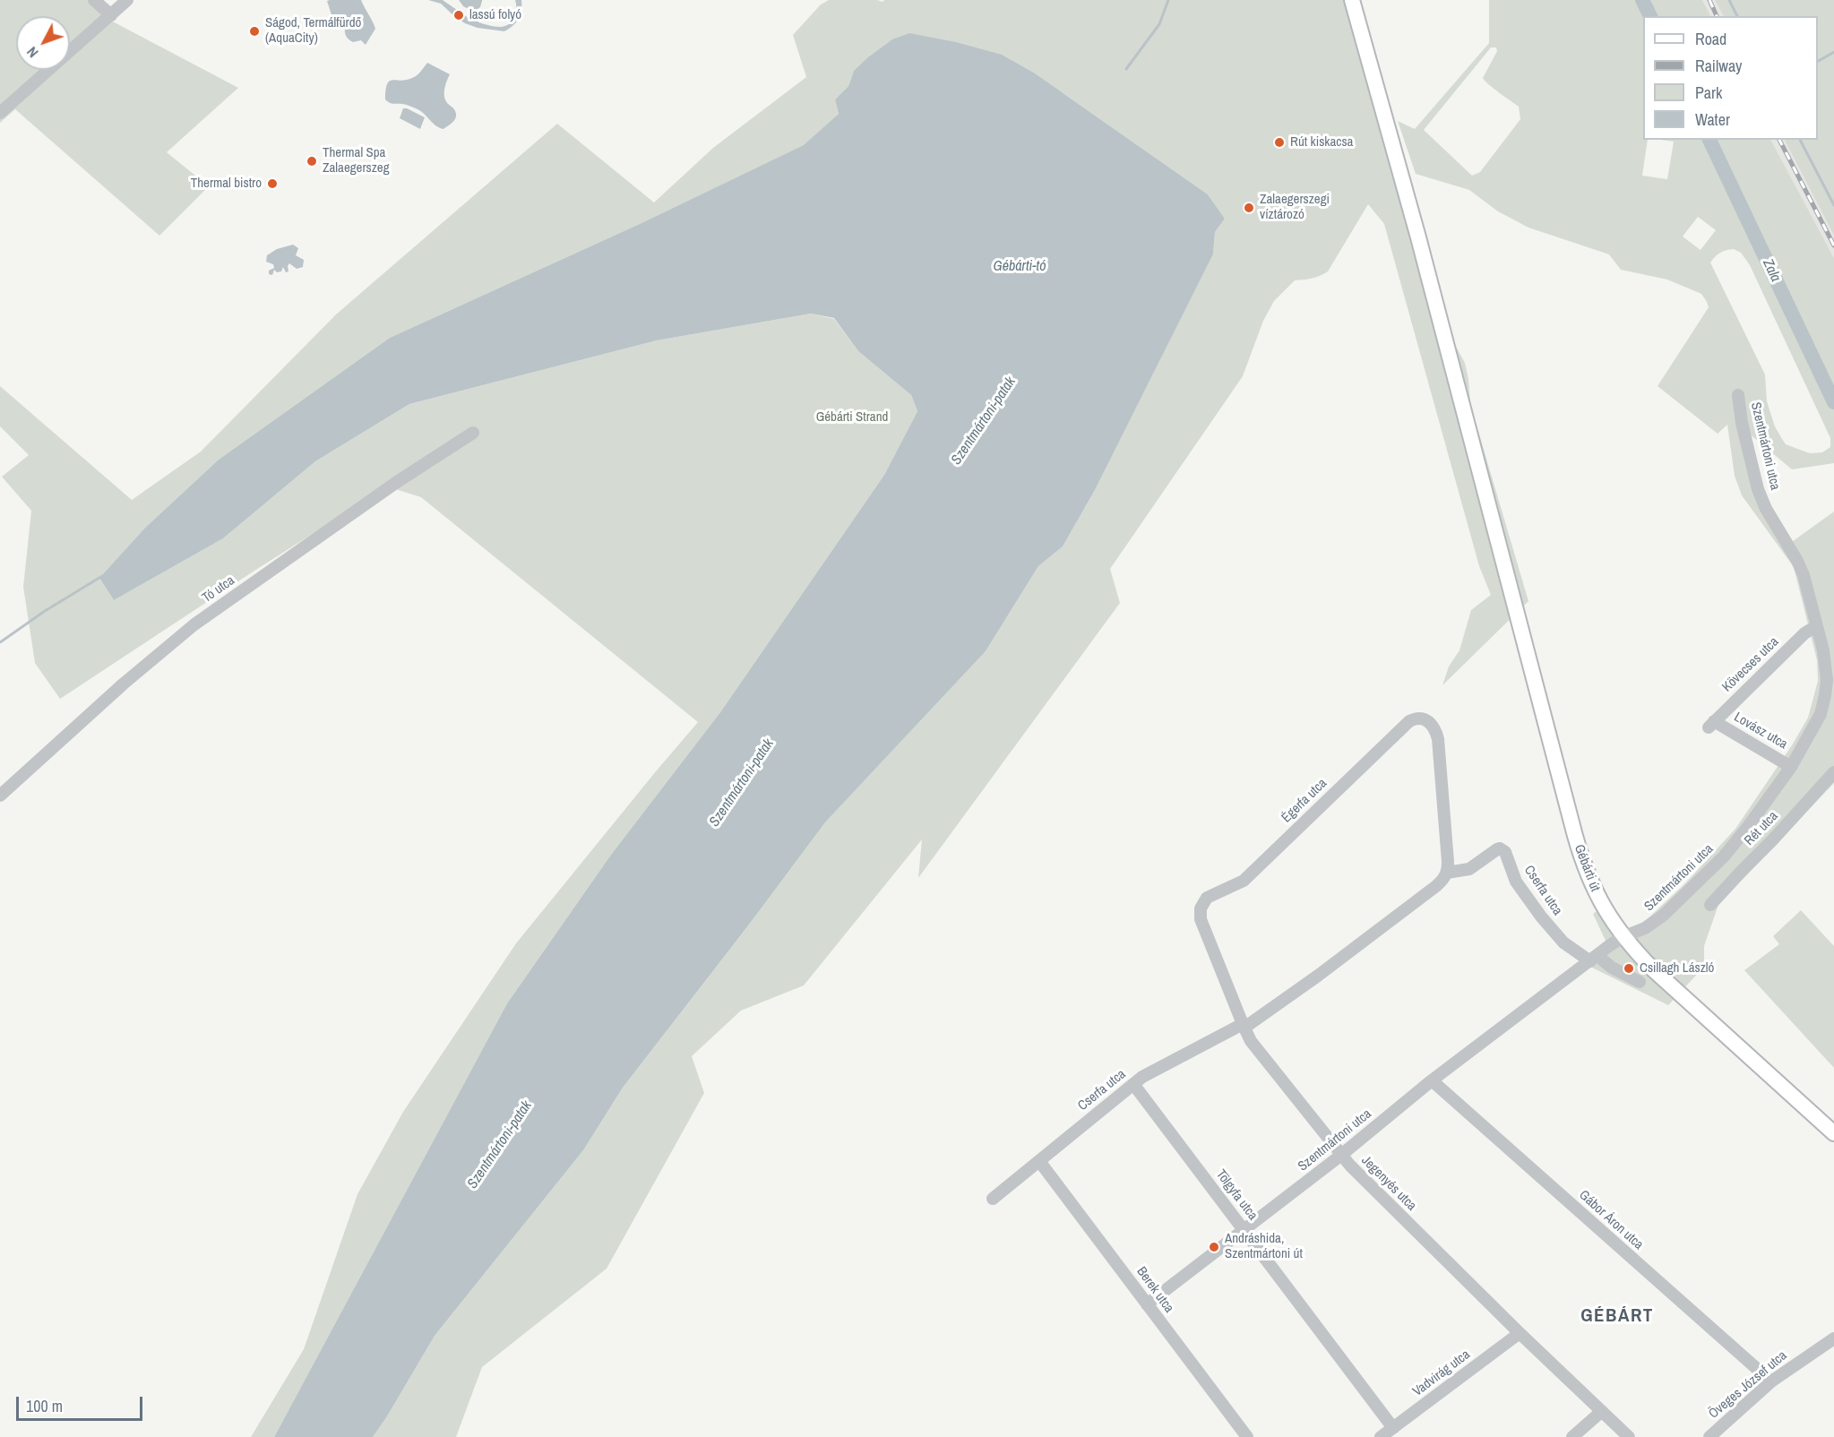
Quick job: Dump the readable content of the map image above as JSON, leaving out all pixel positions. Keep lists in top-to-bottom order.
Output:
{
  "streets": {
    "main road": ["Gébárti út"],
    "street": [
      "Szentmártoni utca",
      "Tó utca",
      "Kövecses utca",
      "Lovász utca",
      "Égerfa utca",
      "Rét utca",
      "Cserfa utca",
      "Jegenyés utca",
      "Tölgyfa utca",
      "Gábor Áron utca",
      "Berek utca",
      "Vadvirág utca",
      "Öveges József utca"
    ]
  },
  "crossings": [
    ["Szentmártoni utca", "Kövecses utca"],
    ["Szentmártoni utca", "Lovász utca"],
    ["Szentmártoni utca", "Gébárti út"],
    ["Szentmártoni utca", "Cserfa utca"],
    ["Szentmártoni utca", "Jegenyés utca"],
    ["Szentmártoni utca", "Tölgyfa utca"],
    ["Szentmártoni utca", "Gábor Áron utca"],
    ["Szentmártoni utca", "Berek utca"],
    ["Kövecses utca", "Lovász utca"],
    ["Égerfa utca", "Cserfa utca"],
    ["Égerfa utca", "Jegenyés utca"],
    ["Cserfa utca", "Jegenyés utca"],
    ["Cserfa utca", "Tölgyfa utca"],
    ["Cserfa utca", "Berek utca"],
    ["Jegenyés utca", "Vadvirág utca"],
    ["Tölgyfa utca", "Vadvirág utca"],
    ["Gábor Áron utca", "Öveges József utca"]
  ],
  "districts": ["GÉBÁRT"],
  "water": ["Gébárti-tó", "Zala", "Szentmártoni-patak"],
  "parks": ["Gébárti Strand"],
  "places": [
    "lassú folyó",
    "Ságod, Termálfürdő (AquaCity)",
    "Rút kiskacsa",
    "Thermal Spa Zalaegerszeg",
    "Thermal bistro",
    "Zalaegerszegi víztározó",
    "Csillagh László",
    "Andráshida, Szentmártoni út"
  ],
  "legend": [
    "Road",
    "Railway",
    "Park",
    "Water"
  ],
  "scale_bar": "100 m",
  "north": "bottom left"
}
